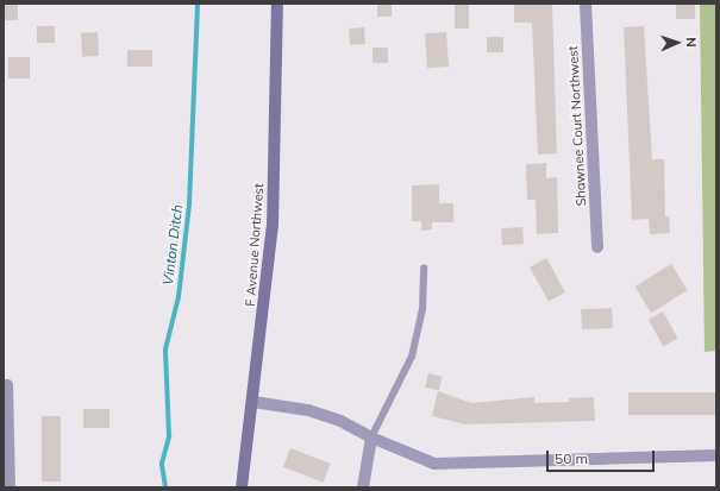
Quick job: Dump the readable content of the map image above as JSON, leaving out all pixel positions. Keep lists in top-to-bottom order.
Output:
{
  "streets": {
    "main road": ["F Avenue Northwest"],
    "street": ["Shawnee Court Northwest"]
  },
  "water": ["Vinton Ditch"],
  "scale_bar": "50 m",
  "north": "right"
}
